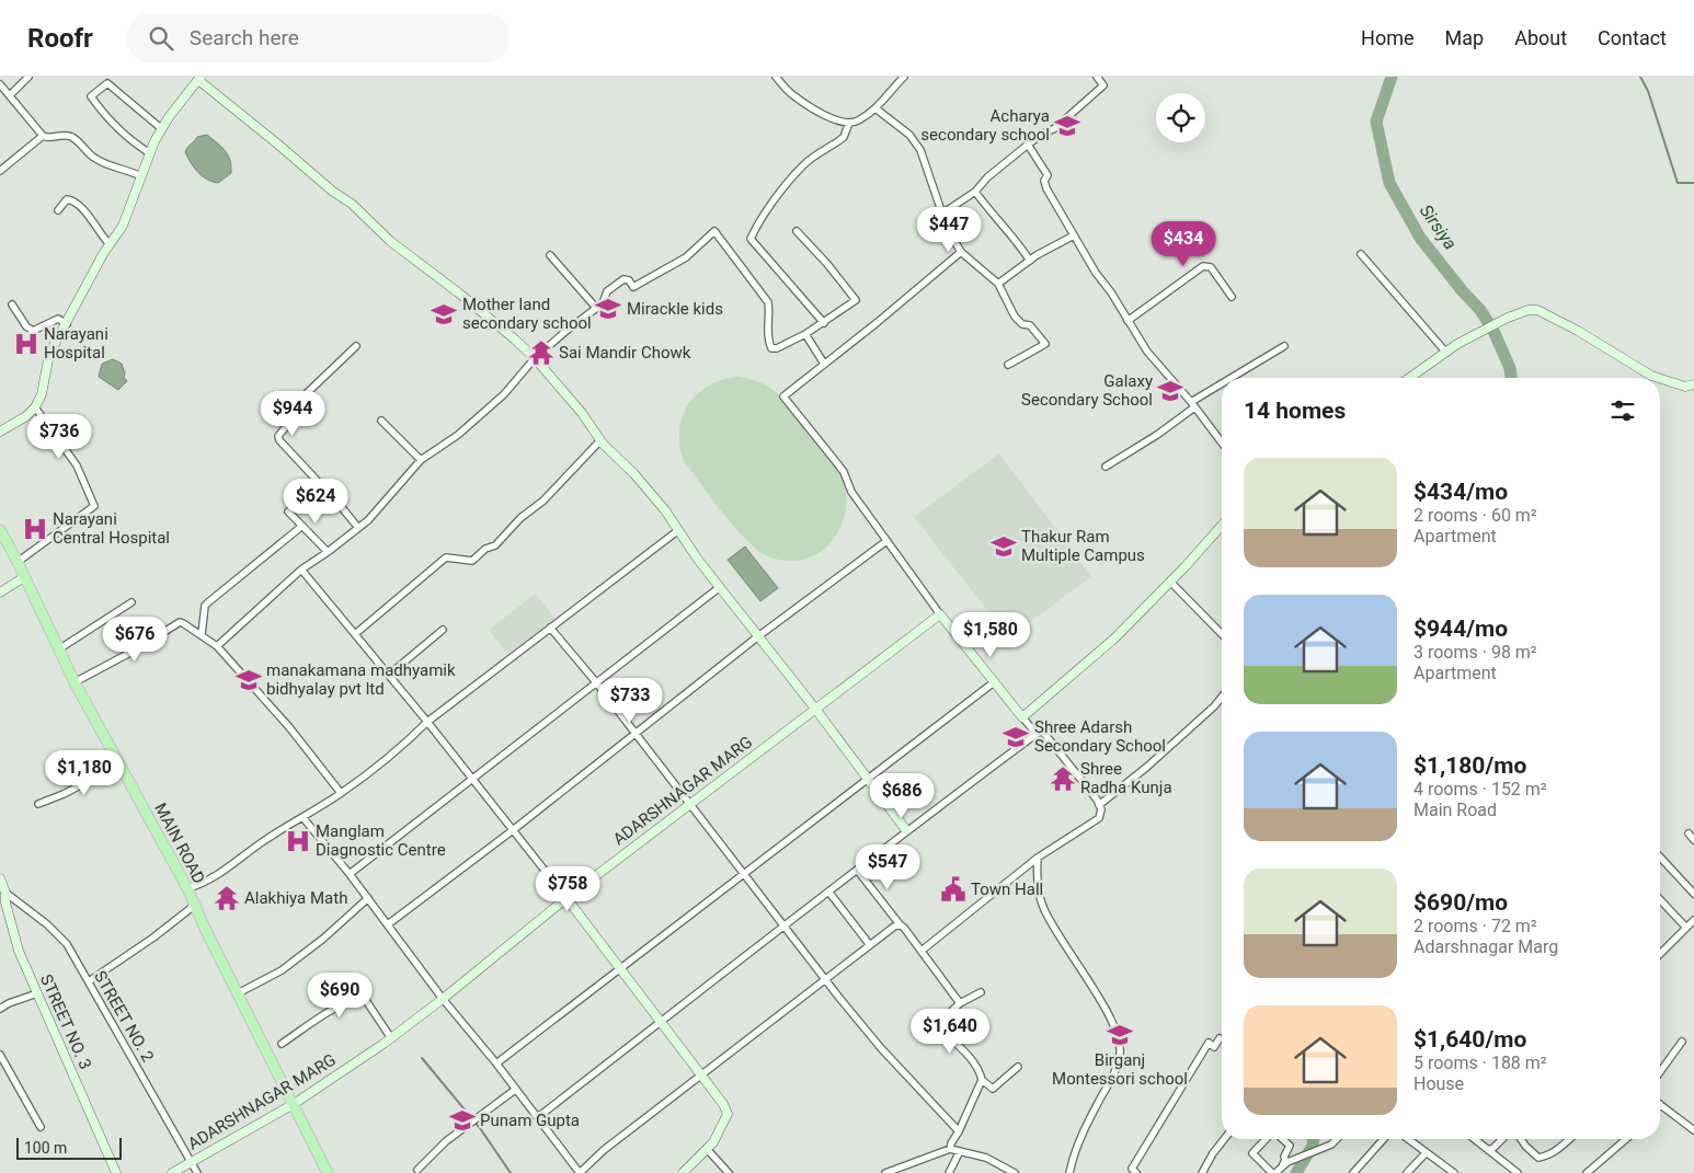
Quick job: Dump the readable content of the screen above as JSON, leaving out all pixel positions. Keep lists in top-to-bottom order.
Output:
{
  "streets": {
    "main road": ["MAIN ROAD"],
    "street": ["ADARSHNAGAR MARG", "STREET NO. 2", "STREET NO. 3"]
  },
  "crossings": [
    ["ADARSHNAGAR MARG", "MAIN ROAD"],
    ["ADARSHNAGAR MARG", "STREET NO. 2"],
    ["STREET NO. 2", "STREET NO. 3"]
  ],
  "water": ["Sirsiya"],
  "places": {
    "school or university": [
      "Acharya secondary school",
      "Mirackle kids",
      "Mother land secondary school",
      "Galaxy Secondary School",
      "Thakur Ram Multiple Campus",
      "manakamana madhyamik bidhyalay pvt ltd",
      "Shree Adarsh Secondary School",
      "Birganj Montessori school",
      "Punam Gupta"
    ],
    "hospital": ["Narayani Hospital", "Narayani Central Hospital", "Manglam Diagnostic Centre"],
    "temple": ["Sai Mandir Chowk", "Shree Radha Kunja", "Alakhiya Math"],
    "public building": ["Town Hall"]
  },
  "scale_bar": "100 m",
  "page": {
    "header": "Roofr",
    "search": "Search here",
    "nav": [
      "Home",
      "Map",
      "About",
      "Contact"
    ],
    "price": [
      "$447",
      "$434",
      "$944",
      "$736",
      "$624",
      "$1,580",
      "$676",
      "$733",
      "$1,180",
      "$686",
      "$547",
      "$758",
      "$690",
      "$1,640"
    ],
    "heading": "14 homes",
    "list": [
      {
        "name": "$434/mo",
        "note": "2 rooms · 60 m² · Apartment"
      },
      {
        "name": "$944/mo",
        "note": "3 rooms · 98 m² · Apartment"
      },
      {
        "name": "$1,180/mo",
        "note": "4 rooms · 152 m² · Main Road"
      },
      {
        "name": "$690/mo",
        "note": "2 rooms · 72 m² · Adarshnagar Marg"
      },
      {
        "name": "$1,640/mo",
        "note": "5 rooms · 188 m² · House"
      }
    ],
    "scale": "100 m"
  }
}
